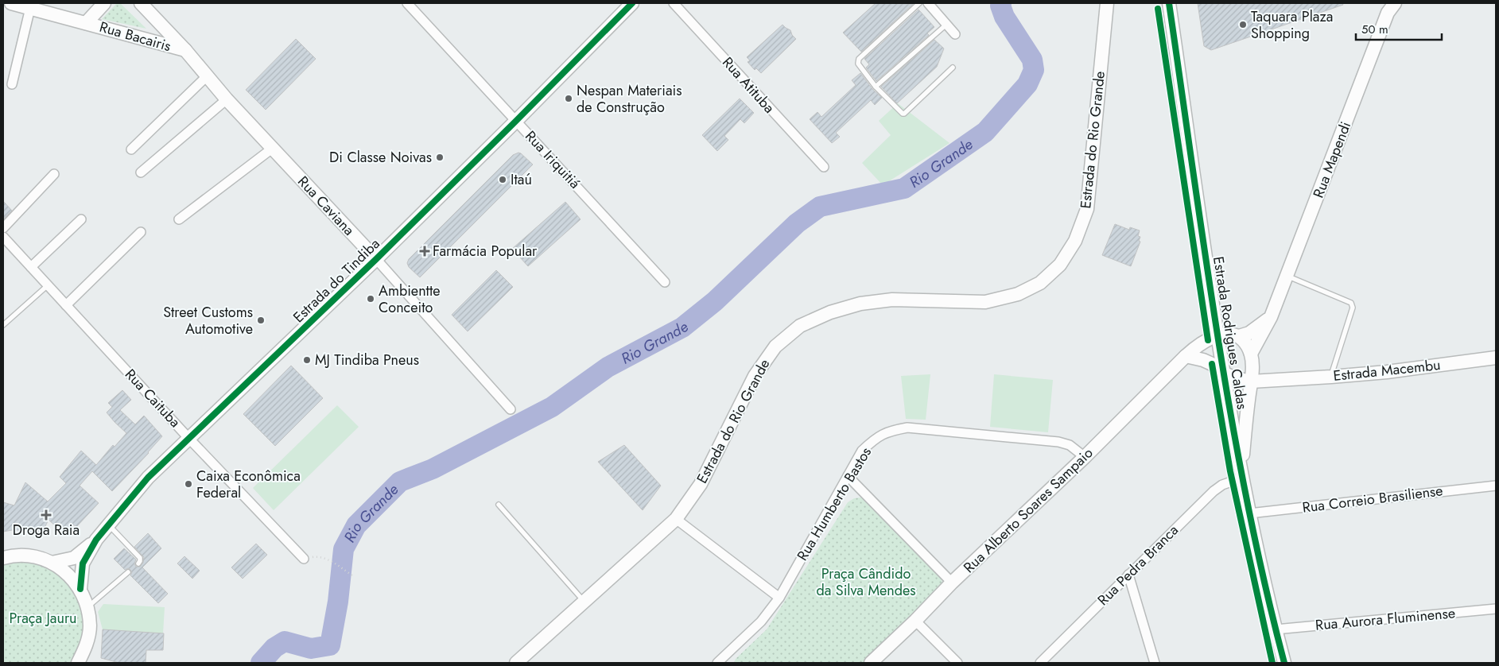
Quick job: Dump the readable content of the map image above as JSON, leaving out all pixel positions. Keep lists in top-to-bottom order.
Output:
{
  "streets": {
    "street": [
      "Rua Bacairis",
      "Rua Atituba",
      "Estrada do Rio Grande",
      "Rua Iriquitiá",
      "Rua Mapendi",
      "Rua Caviana",
      "Estrada do Tindiba",
      "Estrada Rodrigues Caldas",
      "Estrada Macembu",
      "Rua Caituba",
      "Rua Correio Brasiliense",
      "Rua Humberto Bastos",
      "Rua Alberto Soares Sampaio",
      "Rua Pedra Branca",
      "Rua Aurora Fluminense"
    ]
  },
  "crossings": [
    ["Rua Bacairis", "Rua Caviana"],
    ["Rua Iriquitiá", "Estrada do Tindiba"],
    ["Rua Mapendi", "Estrada Rodrigues Caldas"],
    ["Rua Caviana", "Estrada do Tindiba"],
    ["Estrada do Tindiba", "Rua Caituba"],
    ["Estrada Rodrigues Caldas", "Estrada Macembu"],
    ["Estrada Rodrigues Caldas", "Rua Correio Brasiliense"],
    ["Estrada Rodrigues Caldas", "Rua Alberto Soares Sampaio"],
    ["Estrada Rodrigues Caldas", "Rua Pedra Branca"],
    ["Estrada Rodrigues Caldas", "Rua Aurora Fluminense"],
    ["Rua Humberto Bastos", "Rua Alberto Soares Sampaio"]
  ],
  "water": ["Rio Grande"],
  "parks": ["Praça Cândido da Silva Mendes", "Praça Jauru"],
  "places": {
    "other": [
      "Taquara Plaza Shopping",
      "Nespan Materiais de Construção",
      "Di Classe Noivas",
      "Itaú",
      "Ambientte Conceito",
      "Street Customs Automotive",
      "MJ Tindiba Pneus",
      "Caixa Econômica Federal"
    ],
    "health": ["Farmácia Popular", "Droga Raia"]
  },
  "scale_bar": "50 m"
}
